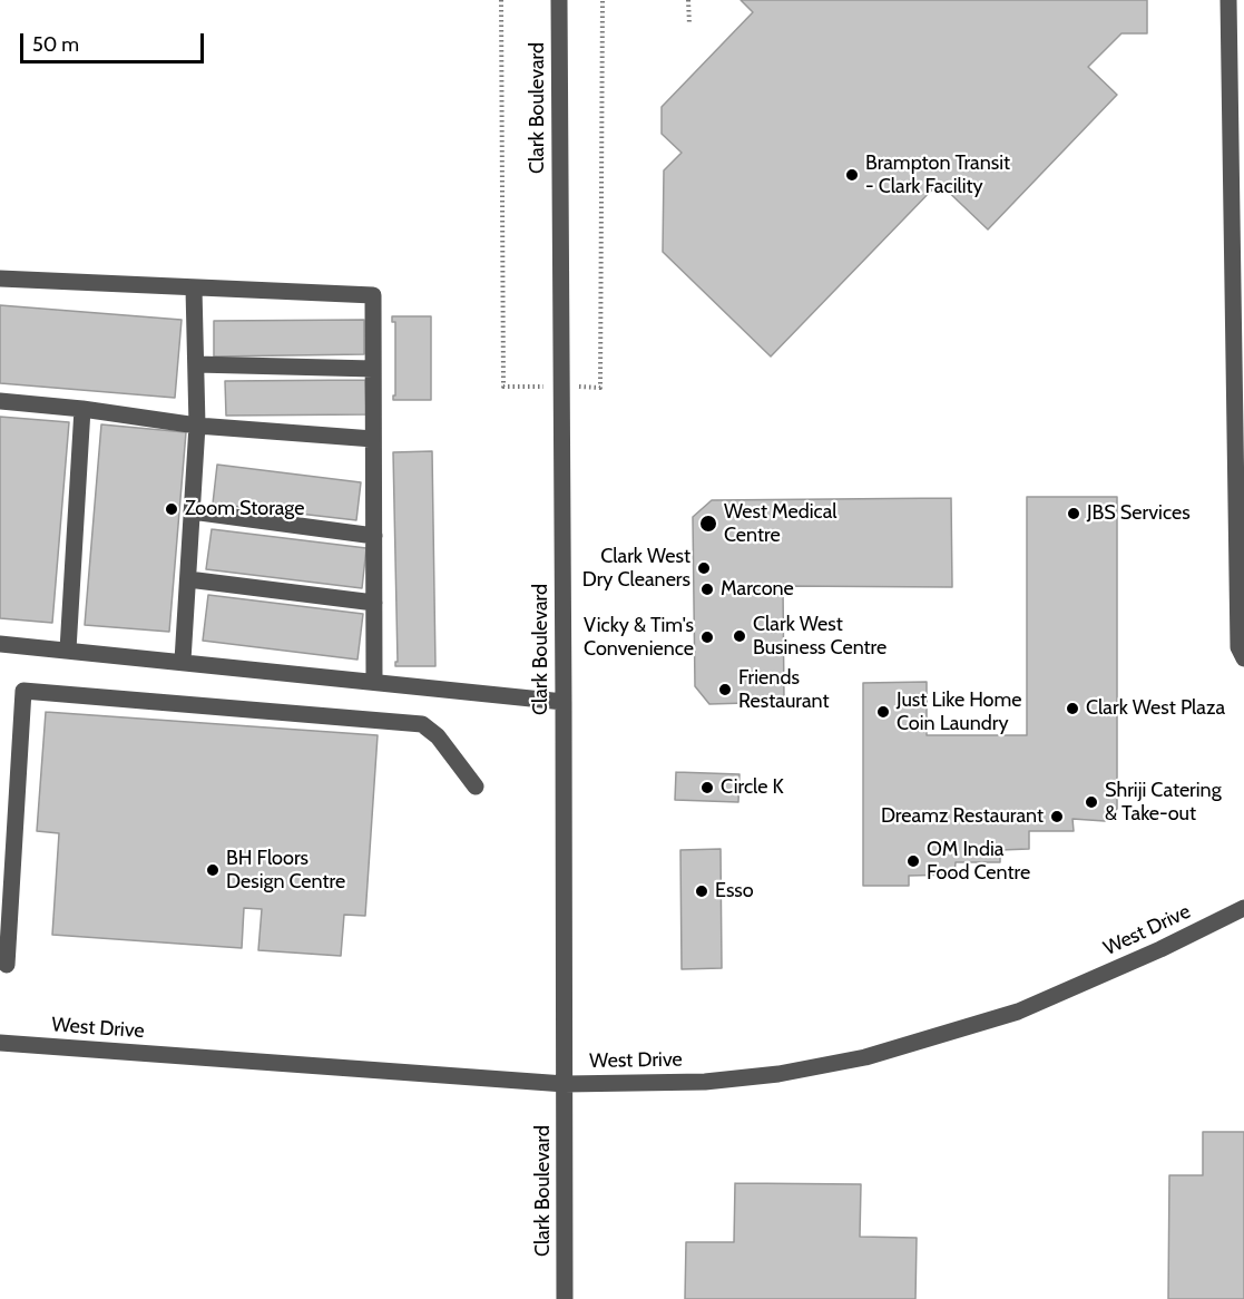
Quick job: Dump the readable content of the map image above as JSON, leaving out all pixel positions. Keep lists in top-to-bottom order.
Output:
{
  "streets": {
    "street": ["Clark Boulevard", "West Drive"]
  },
  "crossings": [
    ["Clark Boulevard", "West Drive"]
  ],
  "places": [
    "Brampton Transit - Clark Facility",
    "Zoom Storage",
    "JBS Services",
    "West Medical Centre",
    "Clark West Dry Cleaners",
    "Marcone",
    "Clark West Business Centre",
    "Vicky & Tim's Convenience",
    "Friends Restaurant",
    "Clark West Plaza",
    "Just Like Home Coin Laundry",
    "Circle K",
    "Shriji Catering & Take-out",
    "Dreamz Restaurant",
    "OM India Food Centre",
    "BH Floors Design Centre",
    "Esso"
  ],
  "scale_bar": "50 m"
}
